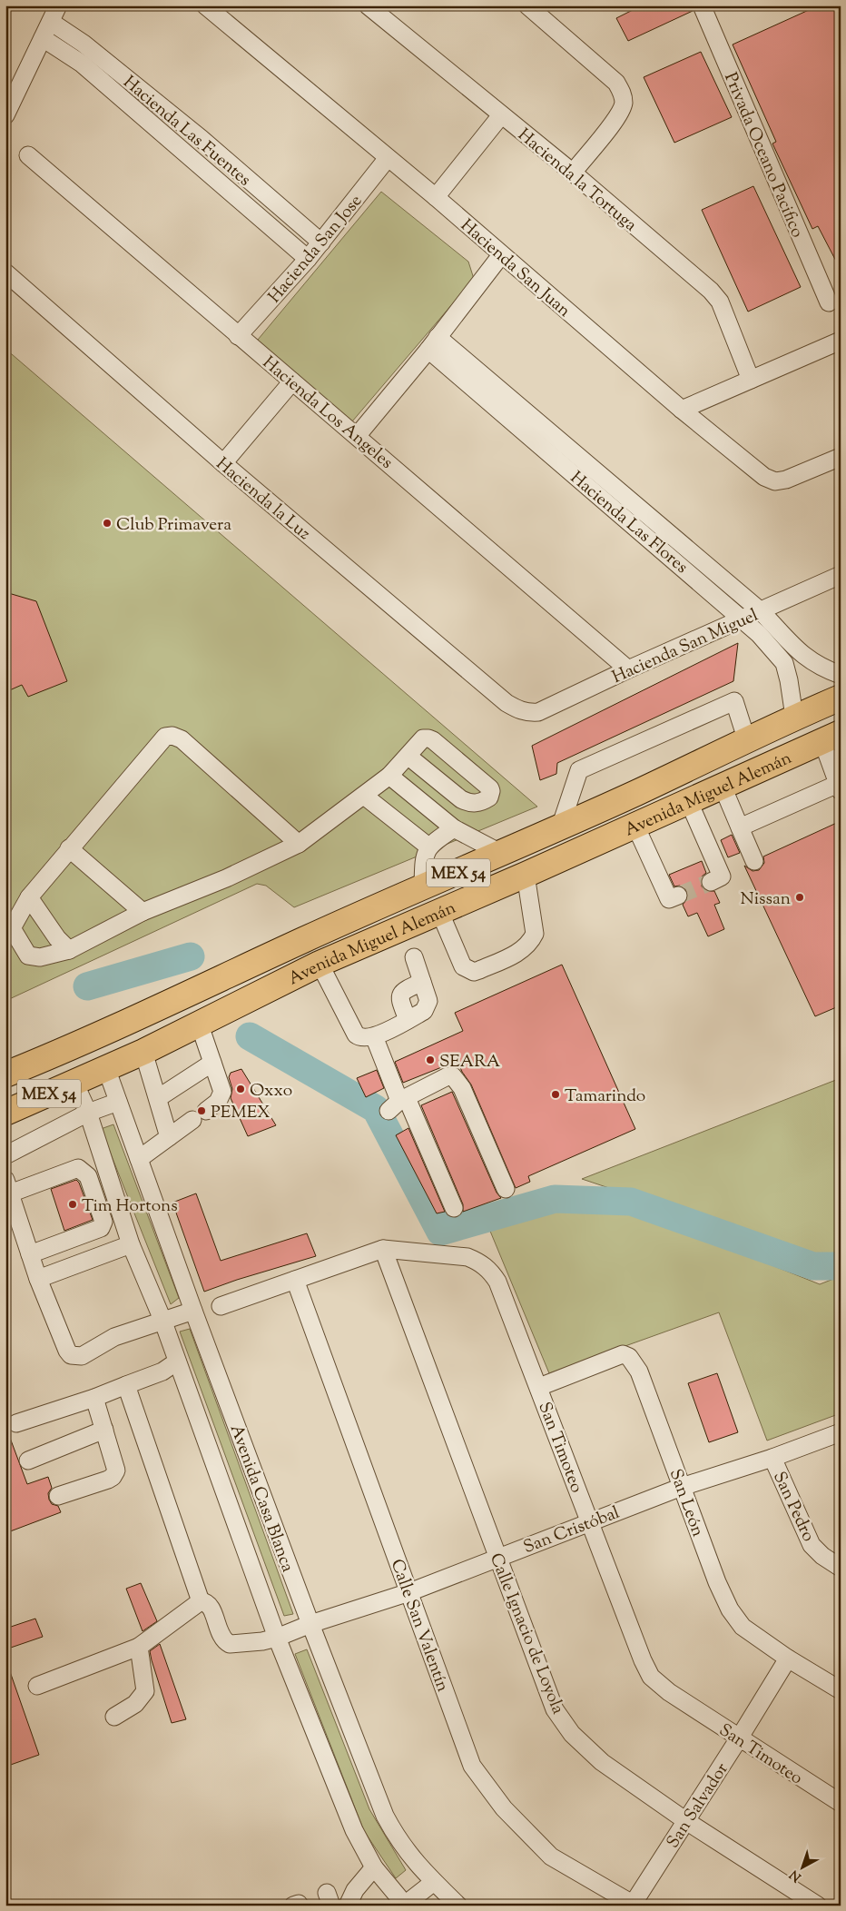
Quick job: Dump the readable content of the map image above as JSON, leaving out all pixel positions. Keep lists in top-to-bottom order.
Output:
{
  "streets": {
    "highway": ["Avenida Miguel Alemán", "MEX 54"],
    "street": [
      "Hacienda Las Fuentes",
      "Privada Oceano Pacifico",
      "Hacienda la Tortuga",
      "Hacienda San Jose",
      "Hacienda San Juan",
      "Hacienda Los Angeles",
      "Hacienda la Luz",
      "Hacienda Las Flores",
      "Hacienda San Miguel",
      "San Timoteo",
      "Avenida Casa Blanca",
      "San León",
      "San Pedro",
      "San Cristóbal",
      "Calle San Valentín",
      "Calle Ignacio de Loyola",
      "San Salvador"
    ]
  },
  "crossings": [
    ["Hacienda Las Fuentes", "Hacienda San Jose"],
    ["Hacienda San Jose", "Hacienda San Juan"],
    ["Hacienda San Jose", "Hacienda Los Angeles"],
    ["Hacienda Los Angeles", "Hacienda San Miguel"],
    ["Hacienda la Luz", "Hacienda San Miguel"],
    ["Hacienda Las Flores", "Hacienda San Miguel"],
    ["Hacienda Las Flores", "Avenida Miguel Alemán"],
    ["Avenida Miguel Alemán", "Avenida Casa Blanca"],
    ["San Timoteo", "San León"],
    ["San Timoteo", "San Cristóbal"],
    ["San Timoteo", "Calle San Valentín"],
    ["San Timoteo", "Calle Ignacio de Loyola"],
    ["San Timoteo", "San Salvador"],
    ["Avenida Casa Blanca", "San Cristóbal"],
    ["San León", "San Cristóbal"],
    ["San León", "San Salvador"],
    ["San Pedro", "San Cristóbal"],
    ["San Cristóbal", "Calle San Valentín"],
    ["San Cristóbal", "Calle Ignacio de Loyola"],
    ["Calle San Valentín", "San Salvador"],
    ["Calle Ignacio de Loyola", "San Salvador"]
  ],
  "places": [
    "Club Primavera",
    "Nissan",
    "SEARA",
    "Oxxo",
    "Tamarindo",
    "PEMEX",
    "Tim Hortons"
  ],
  "north": "bottom left"
}
